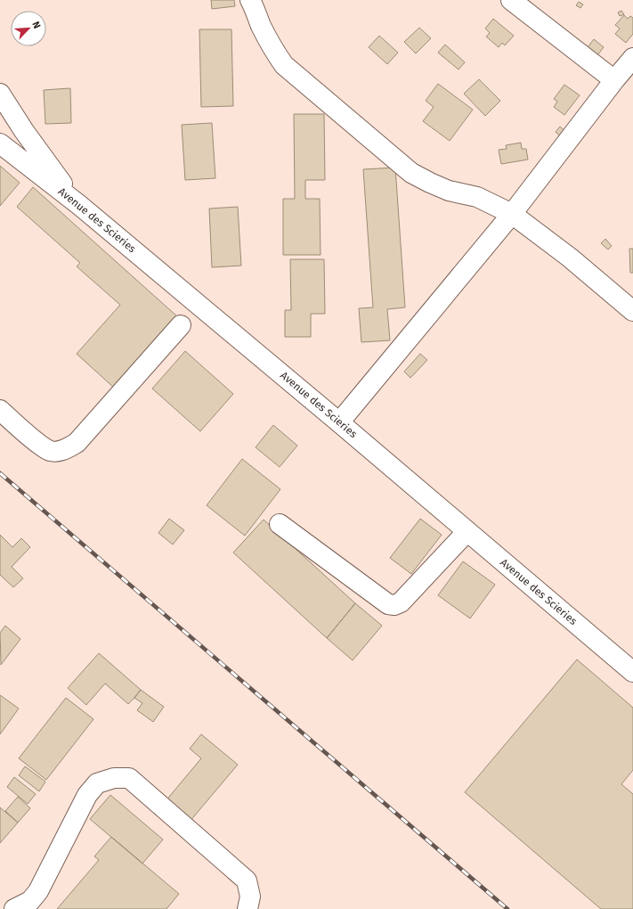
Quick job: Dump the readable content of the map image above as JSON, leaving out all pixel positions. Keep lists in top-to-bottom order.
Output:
{
  "streets": {
    "street": ["Avenue des Scieries"]
  },
  "north": "top right"
}
